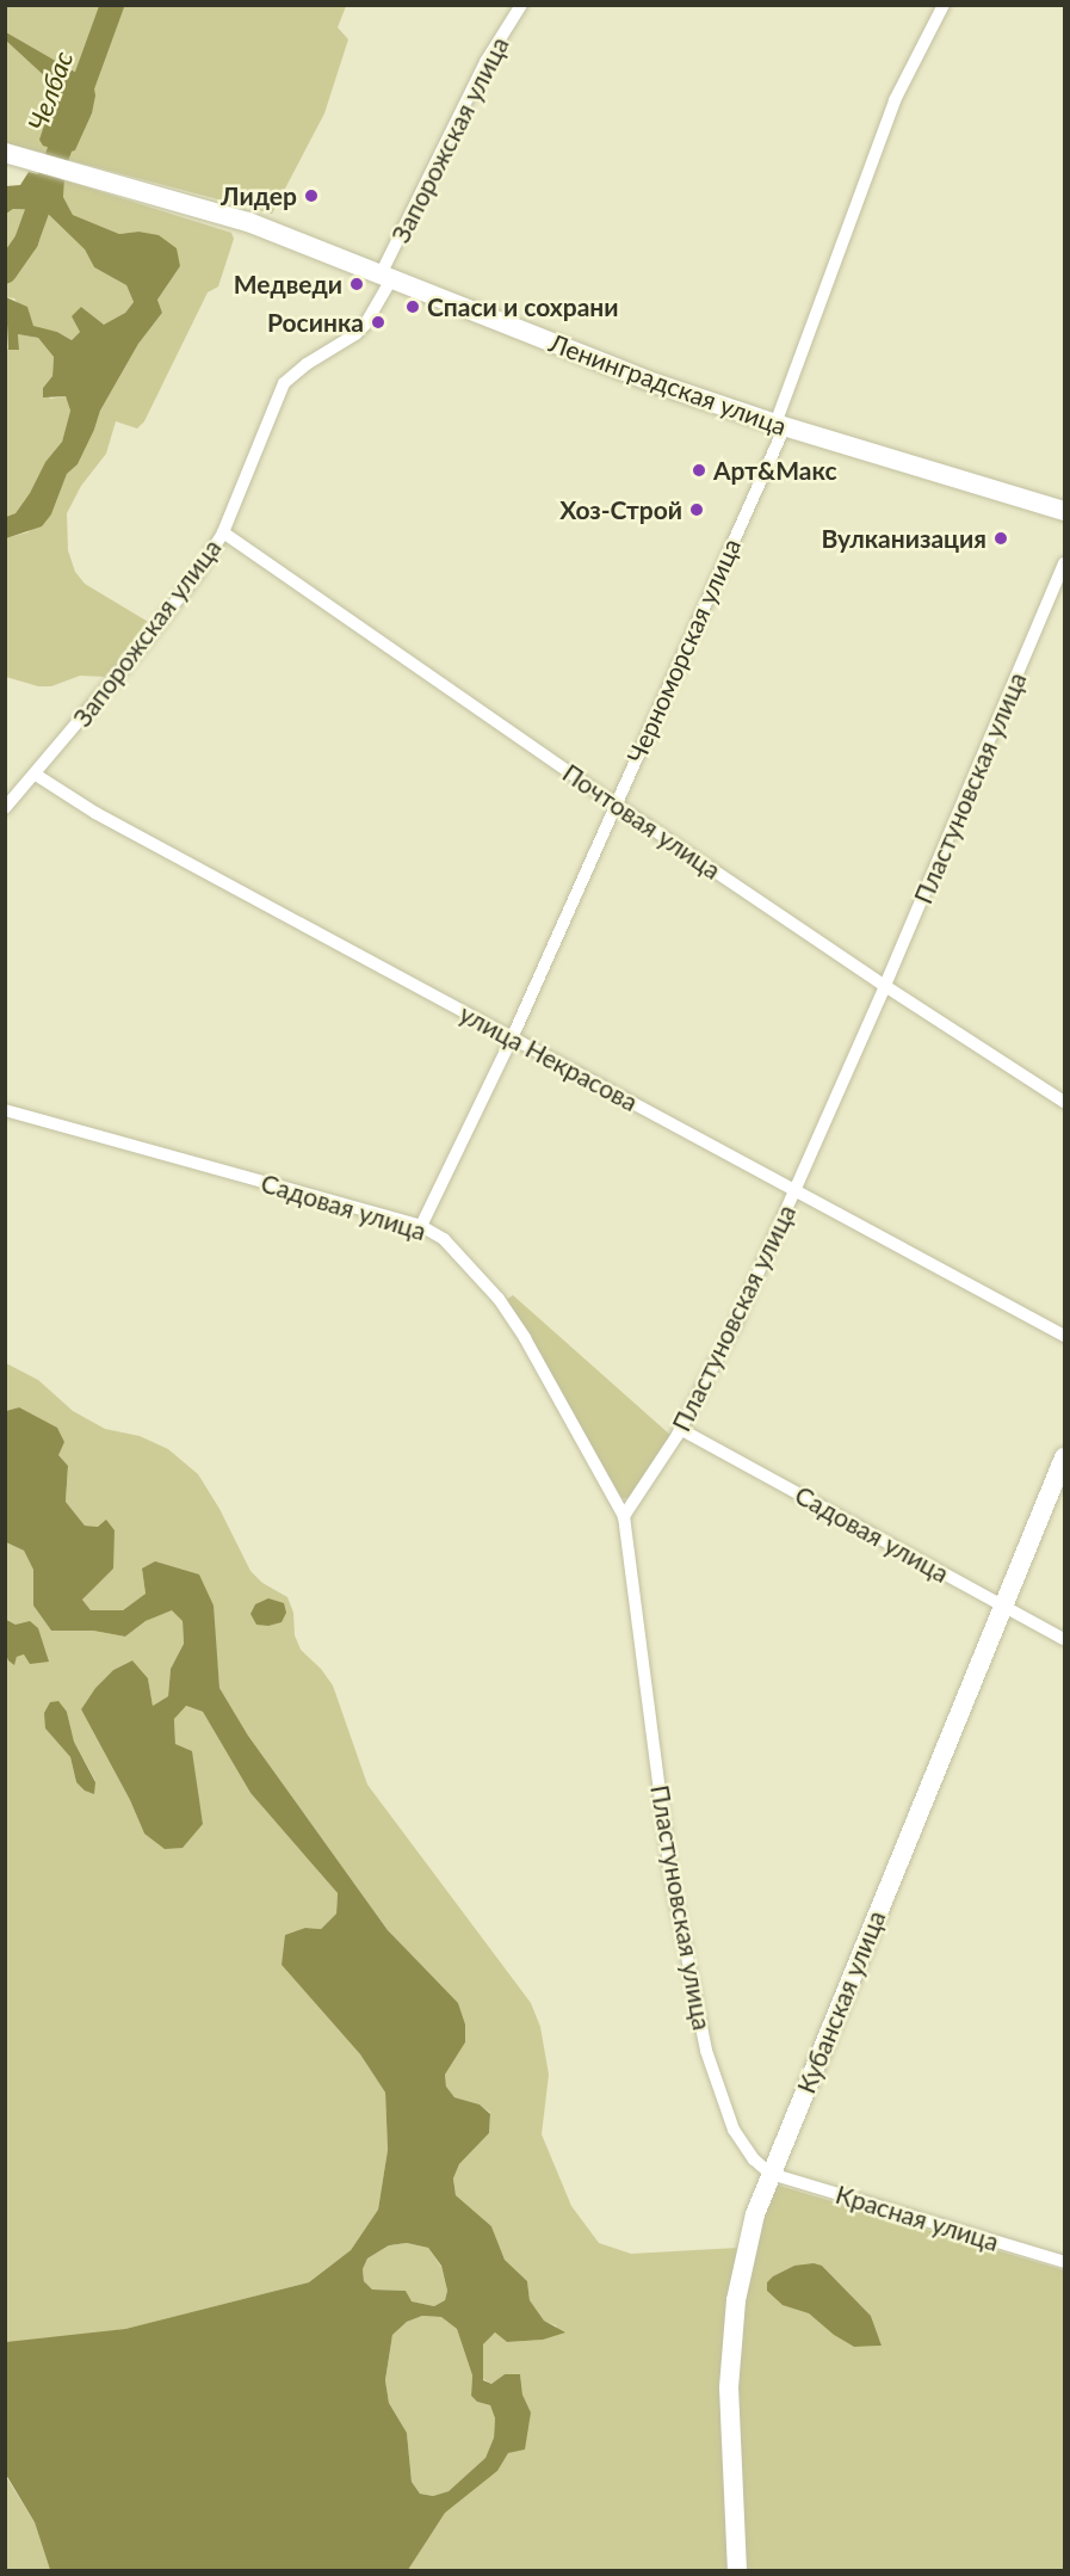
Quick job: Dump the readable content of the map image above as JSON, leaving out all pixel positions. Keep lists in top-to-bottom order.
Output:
{
  "streets": {
    "street": [
      "Запорожская улица",
      "Ленинградская улица",
      "Черноморская улица",
      "Пластуновская улица",
      "Почтовая улица",
      "улица Некрасова",
      "Садовая улица",
      "Кубанская улица",
      "Красная улица"
    ]
  },
  "crossings": [
    ["Запорожская улица", "Ленинградская улица"],
    ["Запорожская улица", "Почтовая улица"],
    ["Запорожская улица", "улица Некрасова"],
    ["Ленинградская улица", "Черноморская улица"],
    ["Черноморская улица", "Почтовая улица"],
    ["Черноморская улица", "улица Некрасова"],
    ["Черноморская улица", "Садовая улица"],
    ["Пластуновская улица", "Почтовая улица"],
    ["Пластуновская улица", "улица Некрасова"],
    ["Пластуновская улица", "Садовая улица"],
    ["Пластуновская улица", "Кубанская улица"],
    ["Пластуновская улица", "Красная улица"],
    ["Садовая улица", "Кубанская улица"],
    ["Кубанская улица", "Красная улица"]
  ],
  "water": ["Челбас"],
  "places": [
    "Лидер",
    "Медведи",
    "Спаси и сохрани",
    "Росинка",
    "Арт&Макс",
    "Хоз-Строй",
    "Вулканизация"
  ]
}
